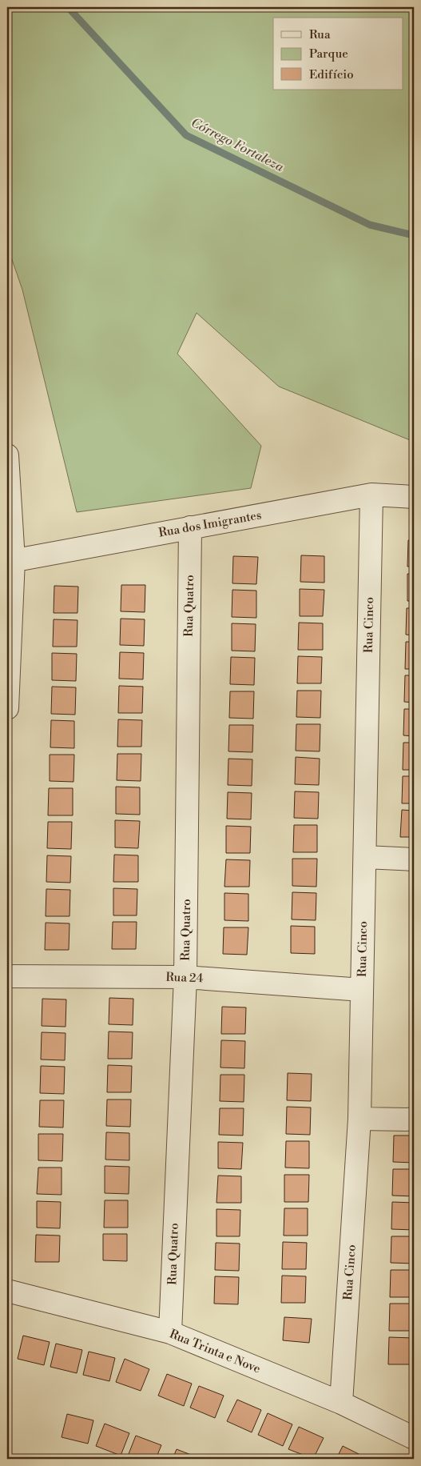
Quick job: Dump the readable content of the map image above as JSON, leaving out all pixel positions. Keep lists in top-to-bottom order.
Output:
{
  "streets": {
    "street": [
      "Rua dos Imigrantes",
      "Rua Quatro",
      "Rua Cinco",
      "Rua 24",
      "Rua Trinta e Nove"
    ]
  },
  "crossings": [
    ["Rua dos Imigrantes", "Rua Quatro"],
    ["Rua dos Imigrantes", "Rua Cinco"],
    ["Rua Quatro", "Rua 24"],
    ["Rua Quatro", "Rua Trinta e Nove"],
    ["Rua Cinco", "Rua 24"],
    ["Rua Cinco", "Rua Trinta e Nove"]
  ],
  "water": ["Córrego Fortaleza"],
  "legend": ["Rua", "Parque", "Edifício"]
}
